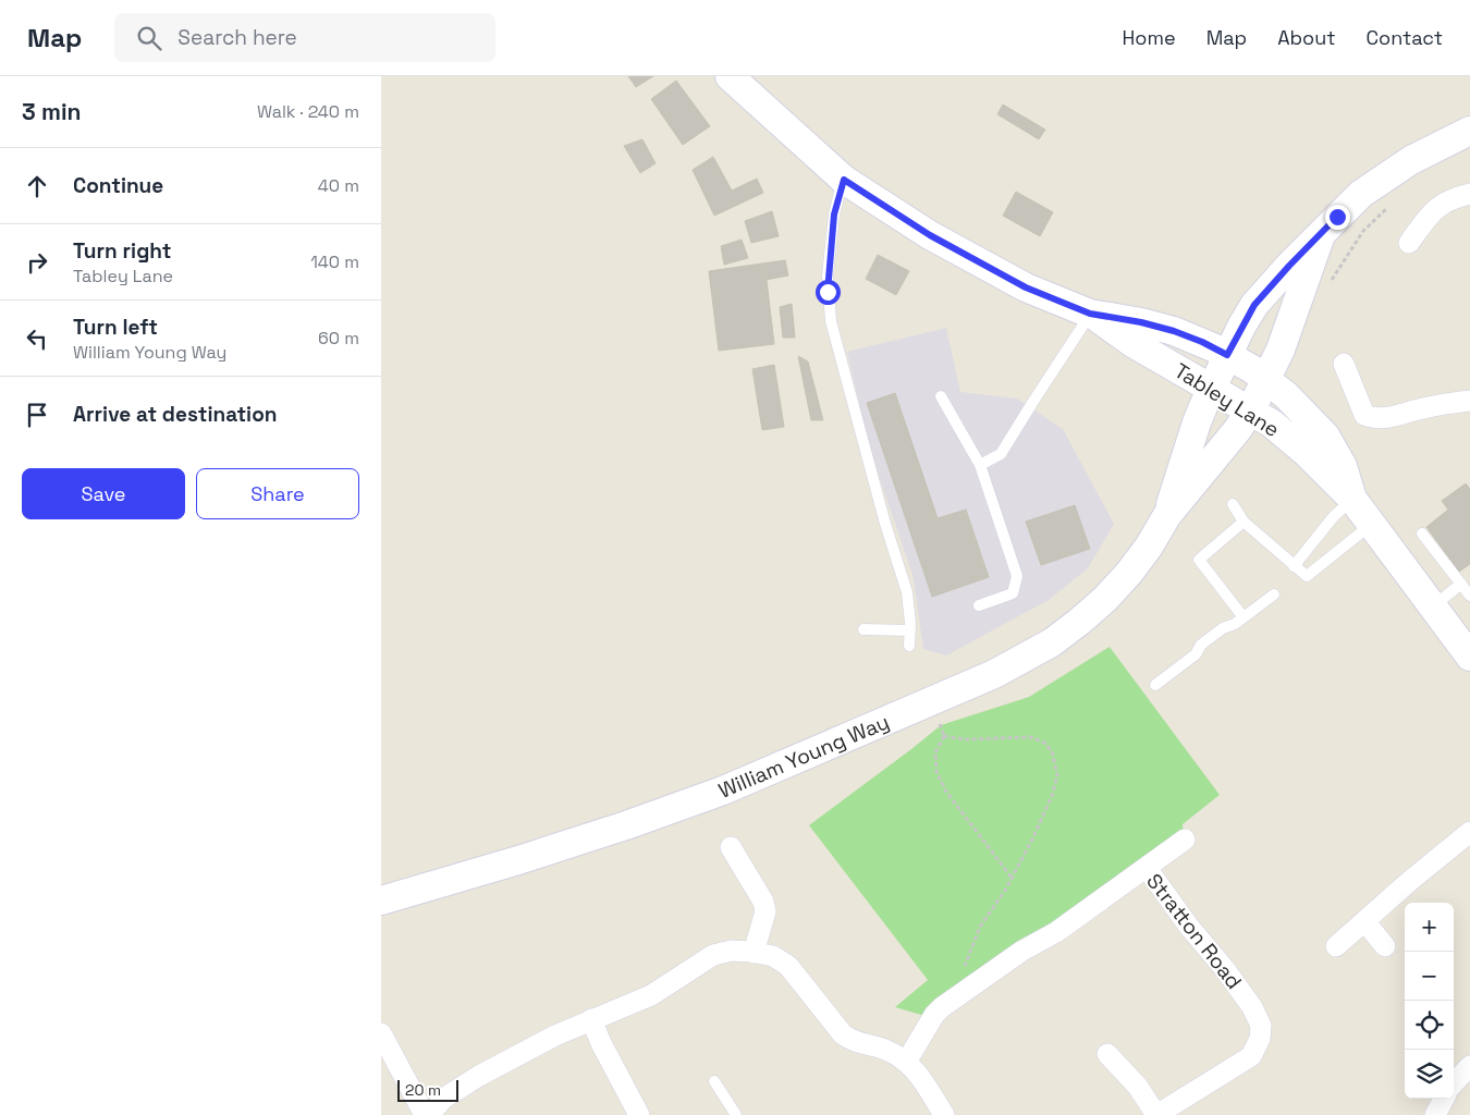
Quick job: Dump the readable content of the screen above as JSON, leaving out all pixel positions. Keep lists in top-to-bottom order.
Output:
{
  "streets": {
    "main road": ["Tabley Lane", "William Young Way"],
    "street": ["Stratton Road"]
  },
  "crossings": [
    ["Tabley Lane", "William Young Way"]
  ],
  "scale_bar": "20 m",
  "page": {
    "header": "Map",
    "search": "Search here",
    "nav": [
      "Home",
      "Map",
      "About",
      "Contact"
    ],
    "heading": ["3 min", "Walk · 240 m"],
    "list": [
      ["Continue", "40 m"],
      ["Turn right", "Tabley Lane", "140 m"],
      ["Turn left", "William Young Way", "60 m"],
      "Arrive at destination"
    ],
    "buttons": ["Save", "Share"],
    "map_buttons": ["+", "−"],
    "scale": "20 m"
  }
}
